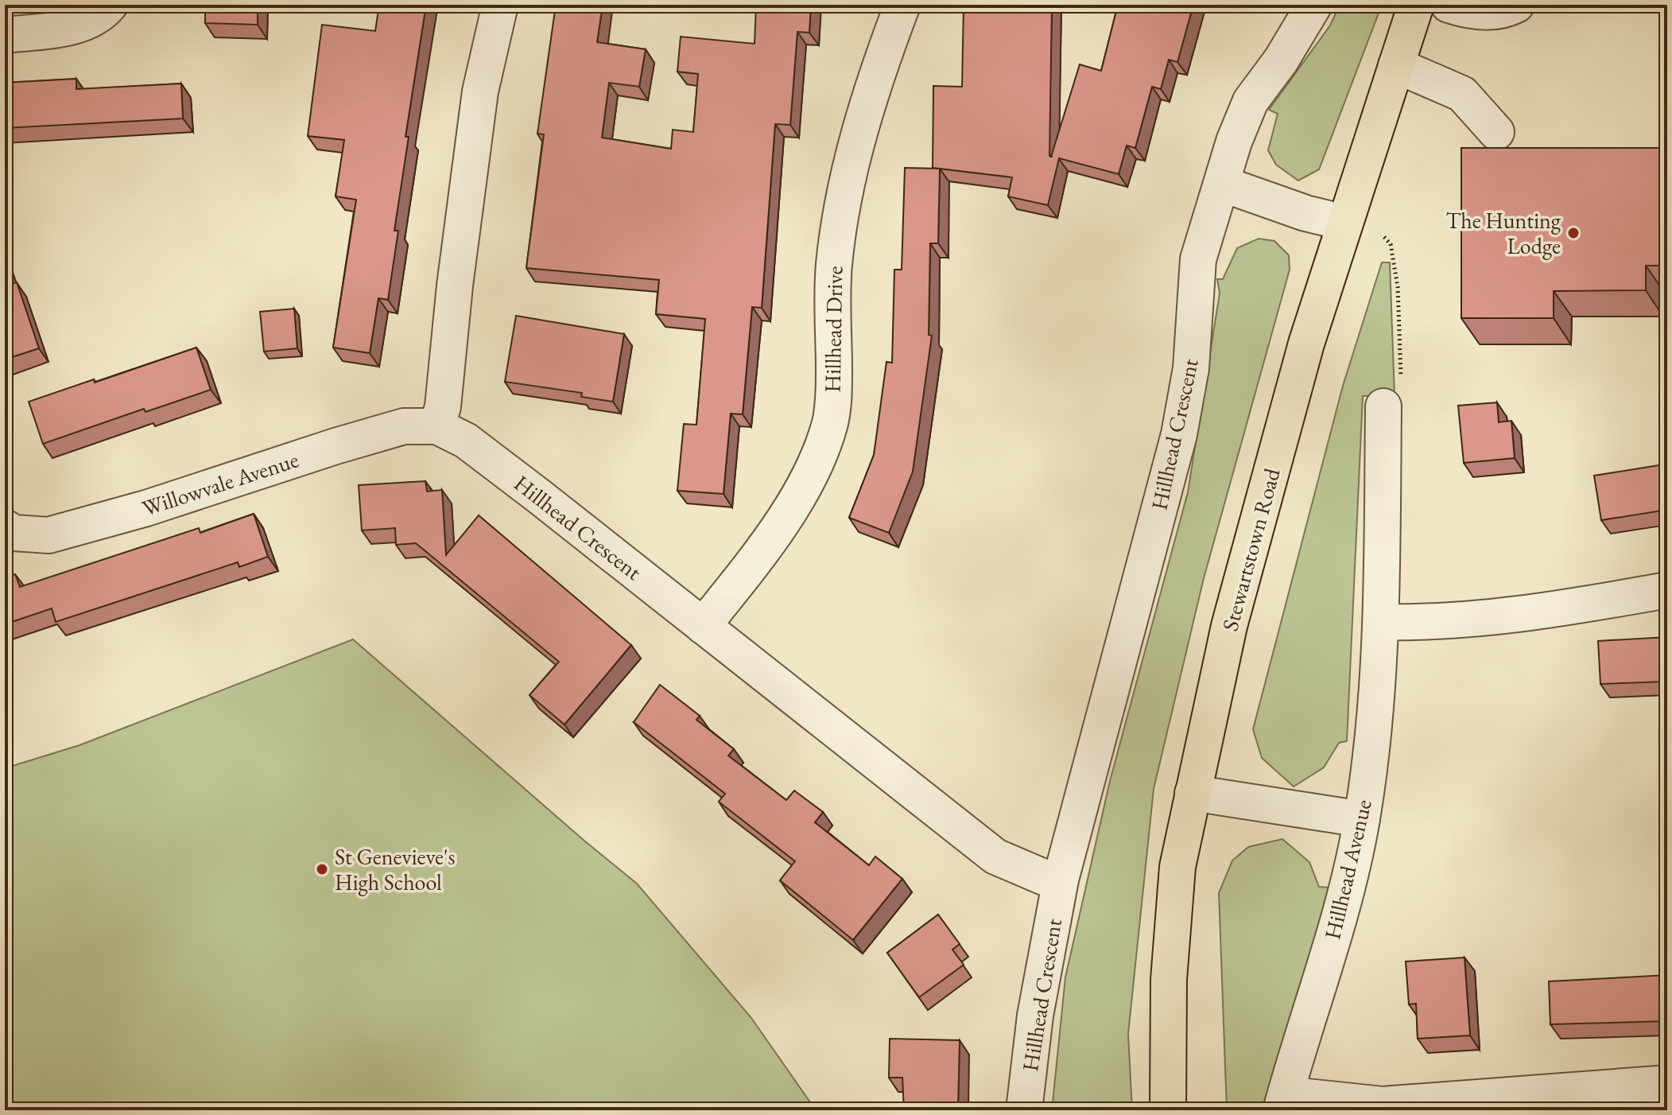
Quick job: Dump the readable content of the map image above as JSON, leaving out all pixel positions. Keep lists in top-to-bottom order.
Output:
{
  "streets": {
    "main road": ["Stewartstown Road"],
    "street": [
      "Hillhead Drive",
      "Hillhead Crescent",
      "Willowvale Avenue",
      "Hillhead Avenue"
    ]
  },
  "crossings": [
    ["Hillhead Drive", "Hillhead Crescent"],
    ["Hillhead Crescent", "Willowvale Avenue"]
  ],
  "places": ["The Hunting Lodge", "St Genevieve's High School"]
}
